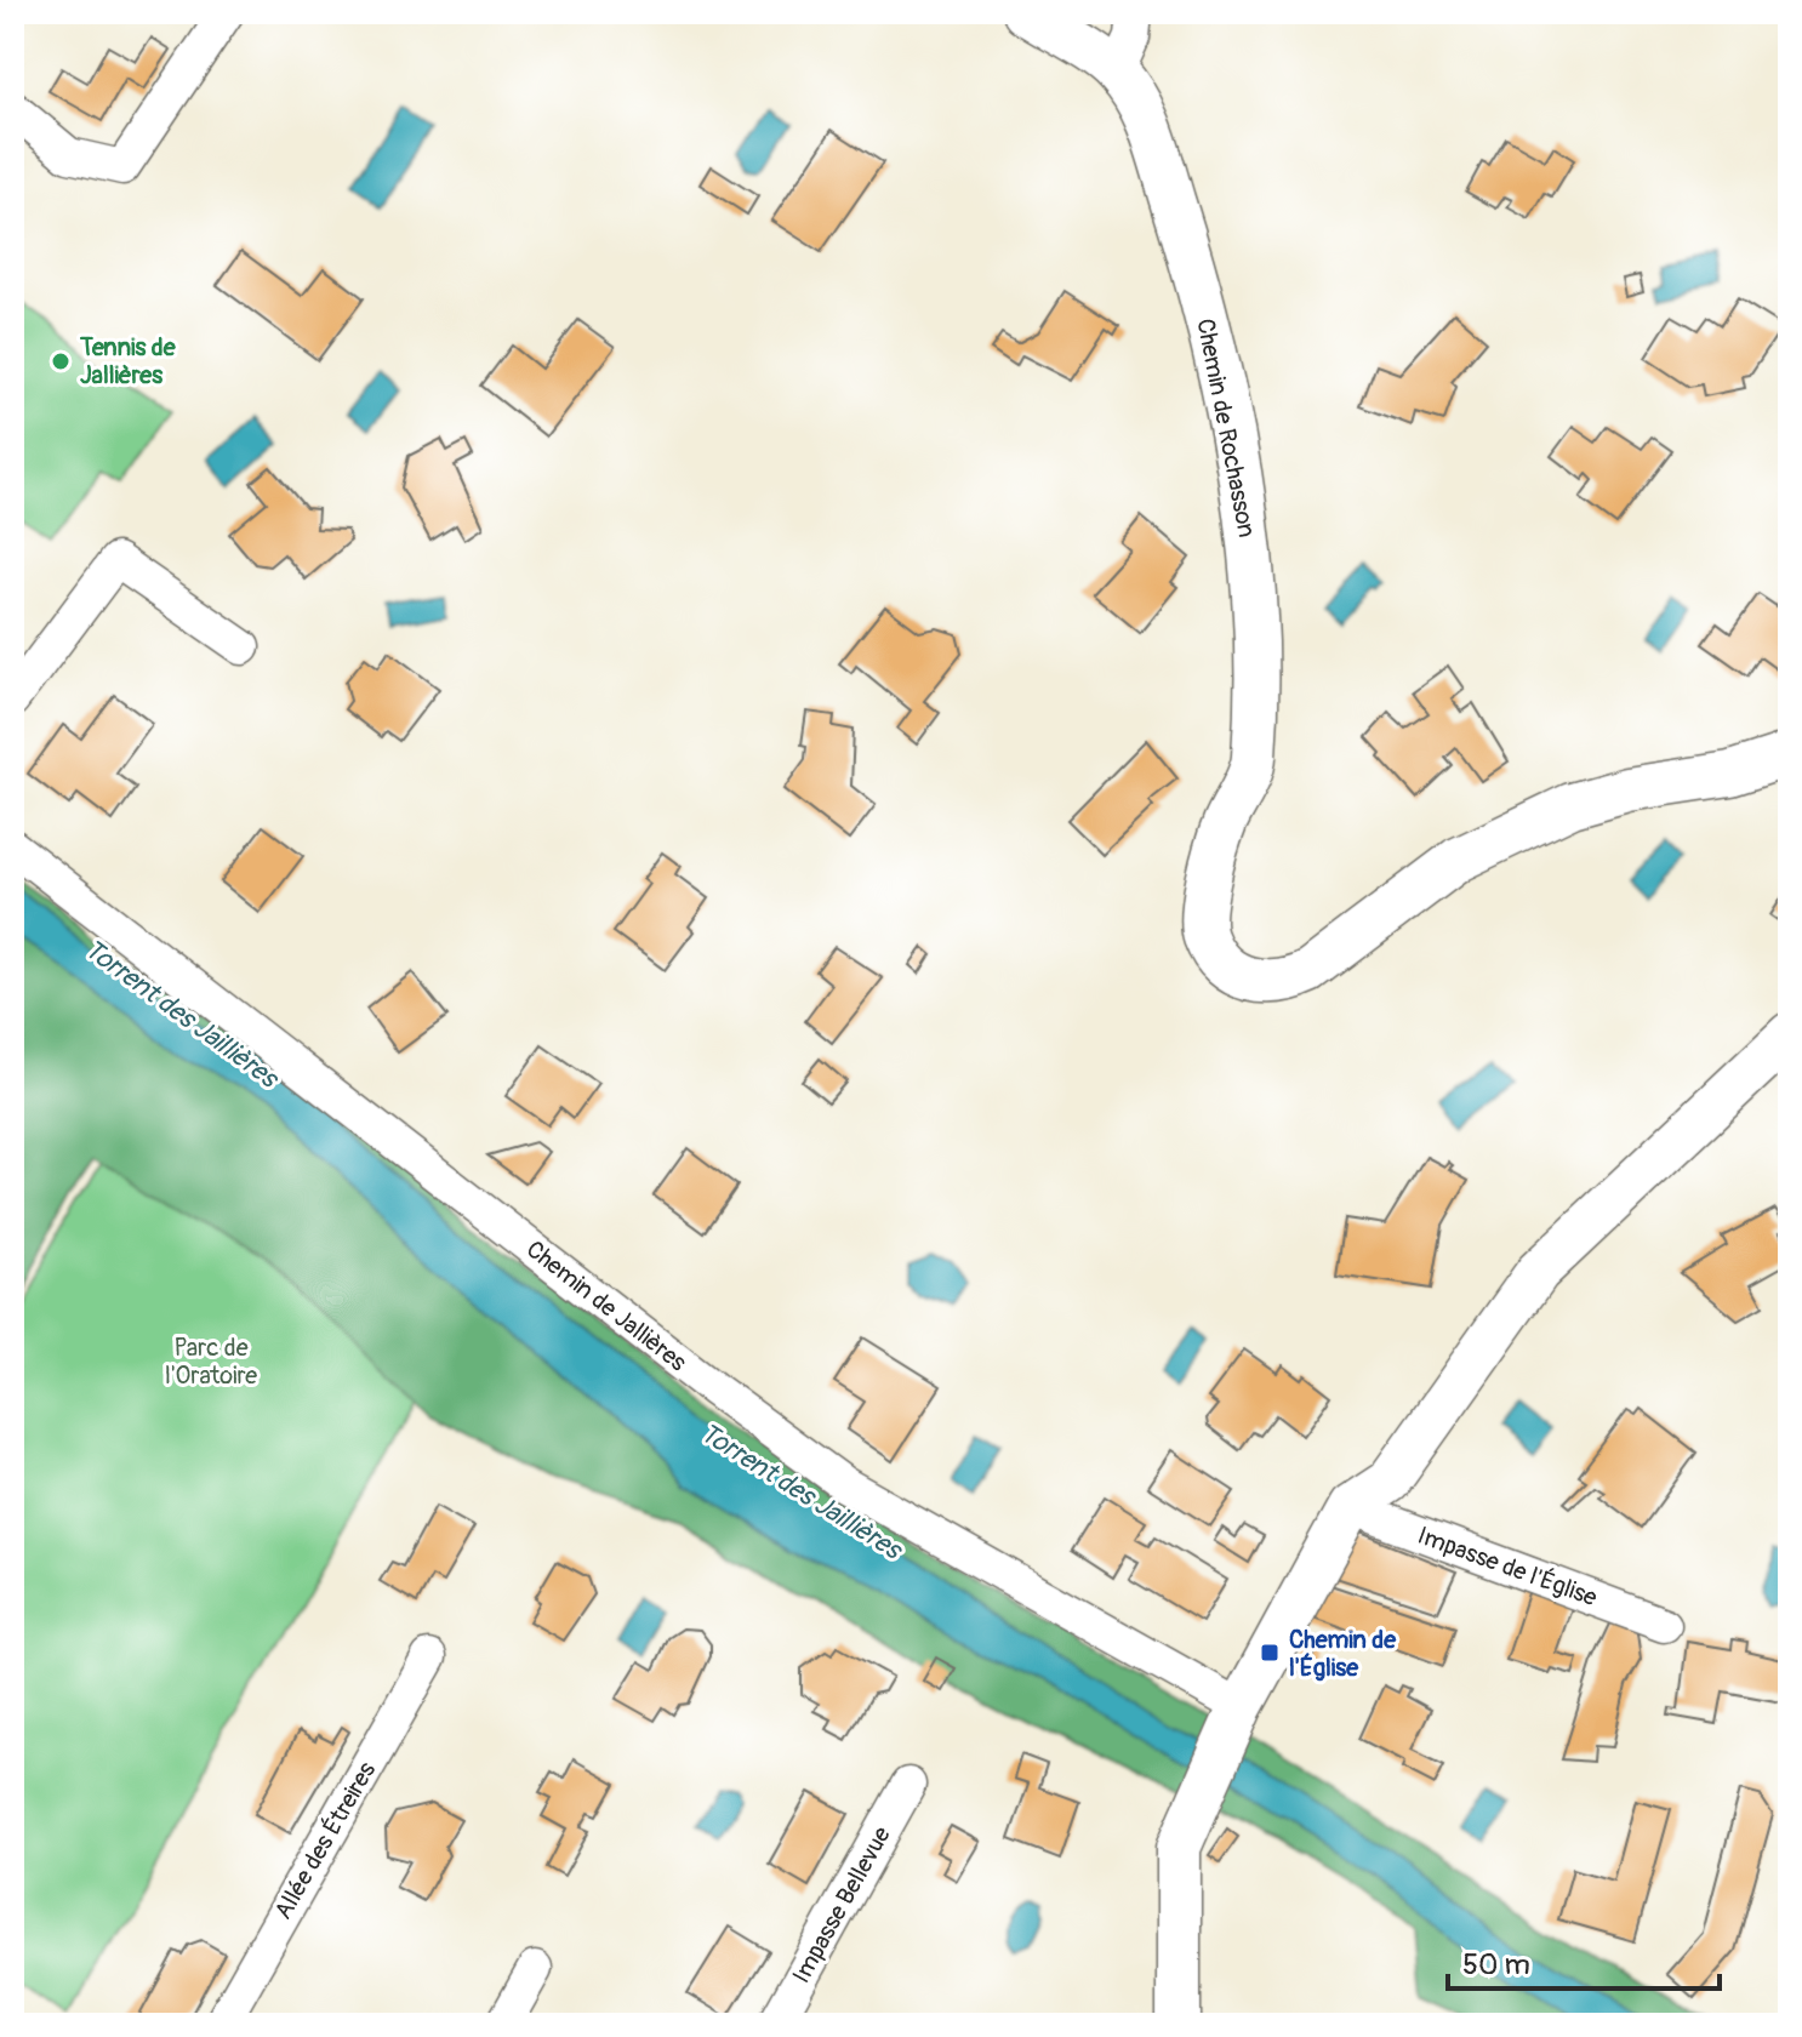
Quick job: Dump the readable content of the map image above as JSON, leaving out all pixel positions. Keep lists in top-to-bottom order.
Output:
{
  "streets": {
    "street": [
      "Chemin de Rochasson",
      "Chemin de Jallières",
      "Impasse de l'Église",
      "Allée des Étreires",
      "Impasse Bellevue"
    ]
  },
  "water": ["Torrent des Jaillières"],
  "parks": ["Parc de l'Oratoire"],
  "places": {
    "other": ["Tennis de Jallières"],
    "transit": ["Chemin de l'Église"]
  },
  "scale_bar": "50 m"
}
